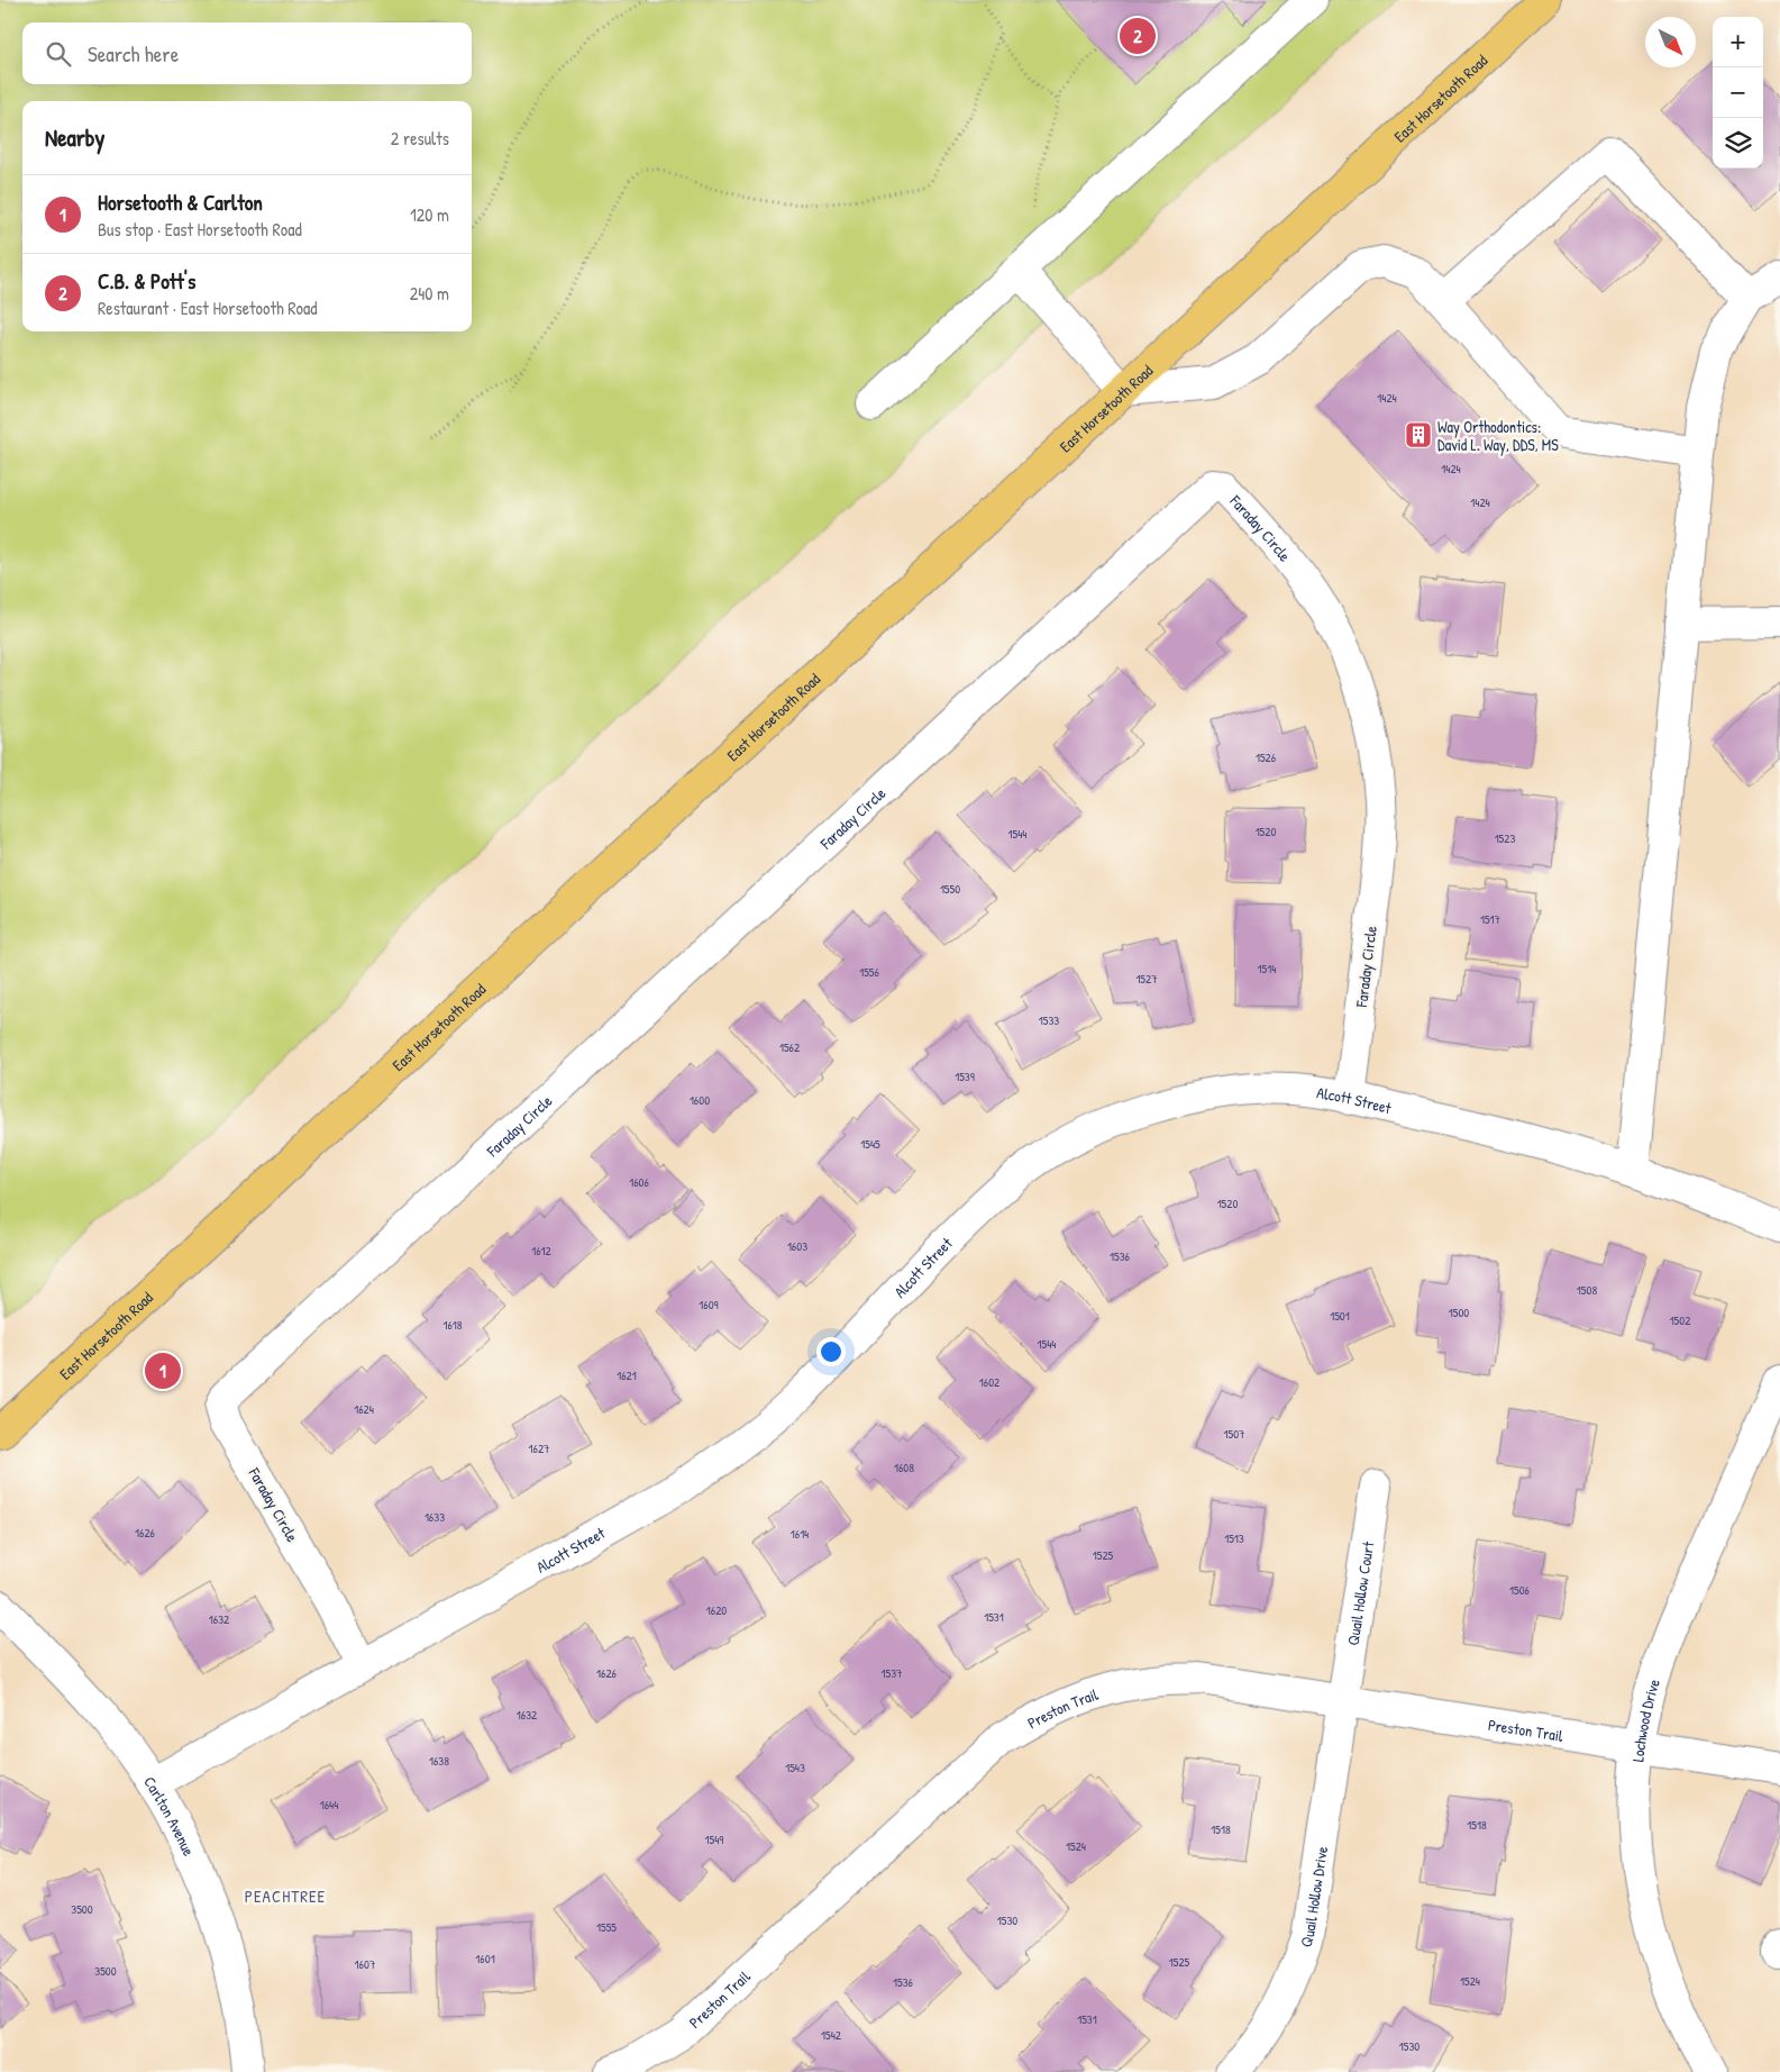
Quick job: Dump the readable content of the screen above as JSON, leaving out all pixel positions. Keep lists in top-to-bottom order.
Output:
{
  "streets": {
    "main road": ["East Horsetooth Road"],
    "street": [
      "Faraday Circle",
      "Alcott Street",
      "Quail Hollow Court",
      "Preston Trail",
      "Lochwood Drive",
      "Carlton Avenue",
      "Quail Hollow Drive"
    ]
  },
  "crossings": [
    ["Faraday Circle", "Alcott Street"],
    ["Alcott Street", "Carlton Avenue"],
    ["Quail Hollow Court", "Preston Trail"],
    ["Quail Hollow Court", "Quail Hollow Drive"],
    ["Preston Trail", "Lochwood Drive"],
    ["Preston Trail", "Quail Hollow Drive"]
  ],
  "districts": ["PEACHTREE"],
  "places": {
    "building": ["Way Orthodontics: David L. Way, DDS, MS"]
  },
  "house_numbers": [
    "1424",
    "1424",
    "1424",
    "1526",
    "1520",
    "1544",
    "1523",
    "1550",
    "1517",
    "1514",
    "1556",
    "1527",
    "1533",
    "1562",
    "1539",
    "1600",
    "1545",
    "1606",
    "1520",
    "1603",
    "1612",
    "1536",
    "1508",
    "1609",
    "1500",
    "1501",
    "1502",
    "1618",
    "1544",
    "1621",
    "1602",
    "1624",
    "1507",
    "1627",
    "1608",
    "1633",
    "1626",
    "1614",
    "1513",
    "1525",
    "1506",
    "1620",
    "1531",
    "1632",
    "1626",
    "1537",
    "1632",
    "1638",
    "1543",
    "1644",
    "1518",
    "1518",
    "1549",
    "1524",
    "3500",
    "1530",
    "1555",
    "1601",
    "1525",
    "1607",
    "3500",
    "1524",
    "1536",
    "1531",
    "1542",
    "1530"
  ],
  "north": "bottom right",
  "page": {
    "pins": ["2", "1"],
    "map_buttons": ["+", "−"],
    "search": "Search here",
    "heading": ["Nearby", "2 results"],
    "list": [
      {
        "mark": "1",
        "name": "Horsetooth & Carlton",
        "note": "Bus stop · East Horsetooth Road",
        "value": "120 m"
      },
      {
        "mark": "2",
        "name": "C.B. & Pott's",
        "note": "Restaurant · East Horsetooth Road",
        "value": "240 m"
      }
    ]
  }
}
